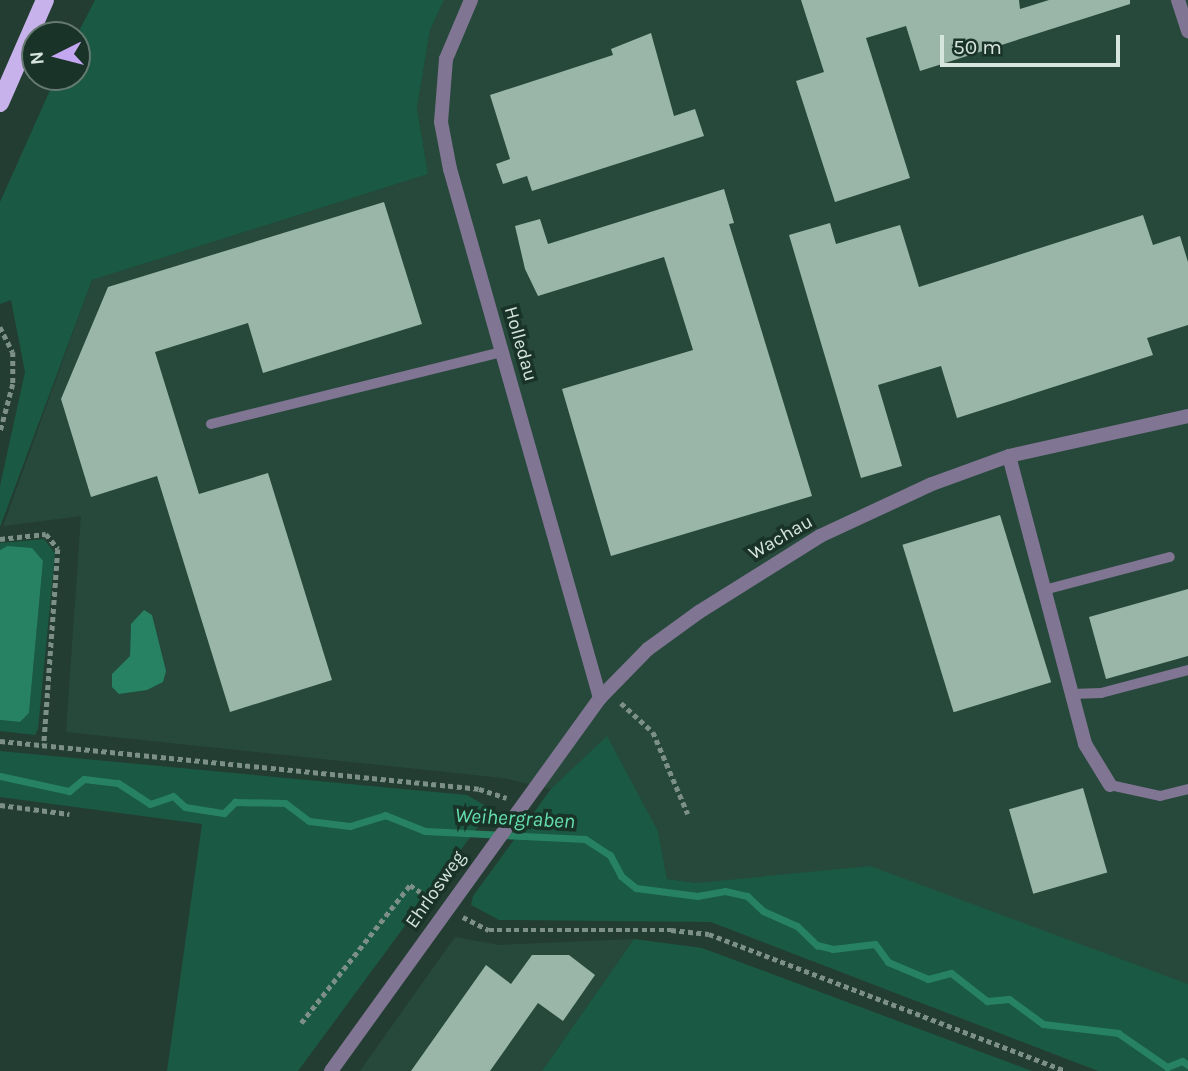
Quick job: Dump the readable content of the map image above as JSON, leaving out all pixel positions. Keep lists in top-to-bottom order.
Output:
{
  "streets": {
    "street": ["Holledau", "Wachau", "Ehrlosweg"]
  },
  "crossings": [
    ["Holledau", "Wachau"],
    ["Holledau", "Ehrlosweg"],
    ["Wachau", "Ehrlosweg"]
  ],
  "water": ["Weihergraben"],
  "scale_bar": "50 m",
  "north": "left"
}
